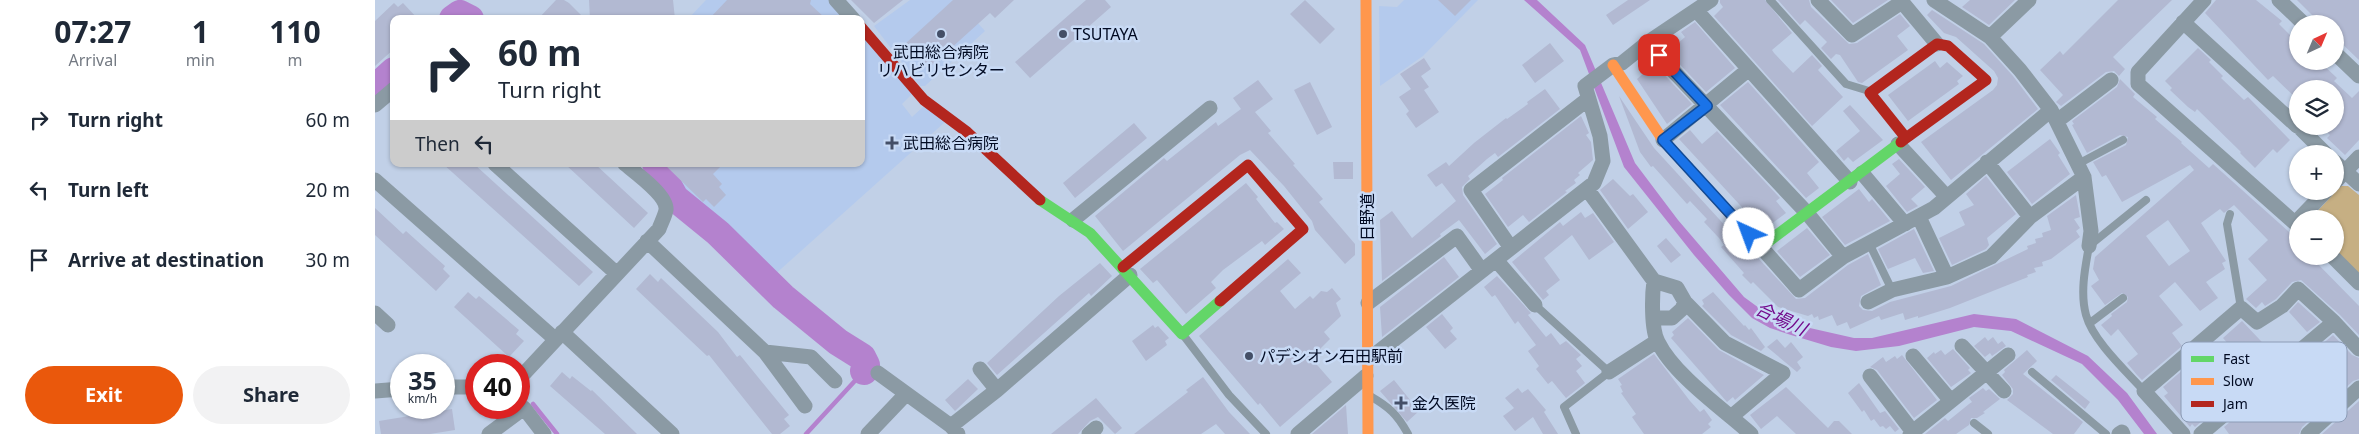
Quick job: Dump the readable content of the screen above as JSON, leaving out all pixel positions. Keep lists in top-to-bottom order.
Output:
{
  "streets": {
    "street": ["日野道"]
  },
  "water": ["合場川"],
  "places": {
    "other": ["武田総合病院 リハビリセンター", "TSUTAYA", "パデシオン石田駅前"],
    "health": ["武田総合病院", "金久医院"]
  },
  "legend": ["Fast", "Slow", "Jam"],
  "north": "top right",
  "page": {
    "eta": [
      "07:27",
      "Arrival",
      "1",
      "min",
      "110",
      "m"
    ],
    "map_buttons": ["+", "−"],
    "turn": ["60 m", "Turn right"],
    "list": [
      {
        "name": "Turn right",
        "value": "60 m"
      },
      {
        "name": "Turn left",
        "value": "20 m"
      },
      {
        "name": "Arrive at destination",
        "value": "30 m"
      }
    ],
    "then": "Then",
    "speed": "35 km/h",
    "limit": "40",
    "buttons": ["Exit", "Share"]
  }
}
